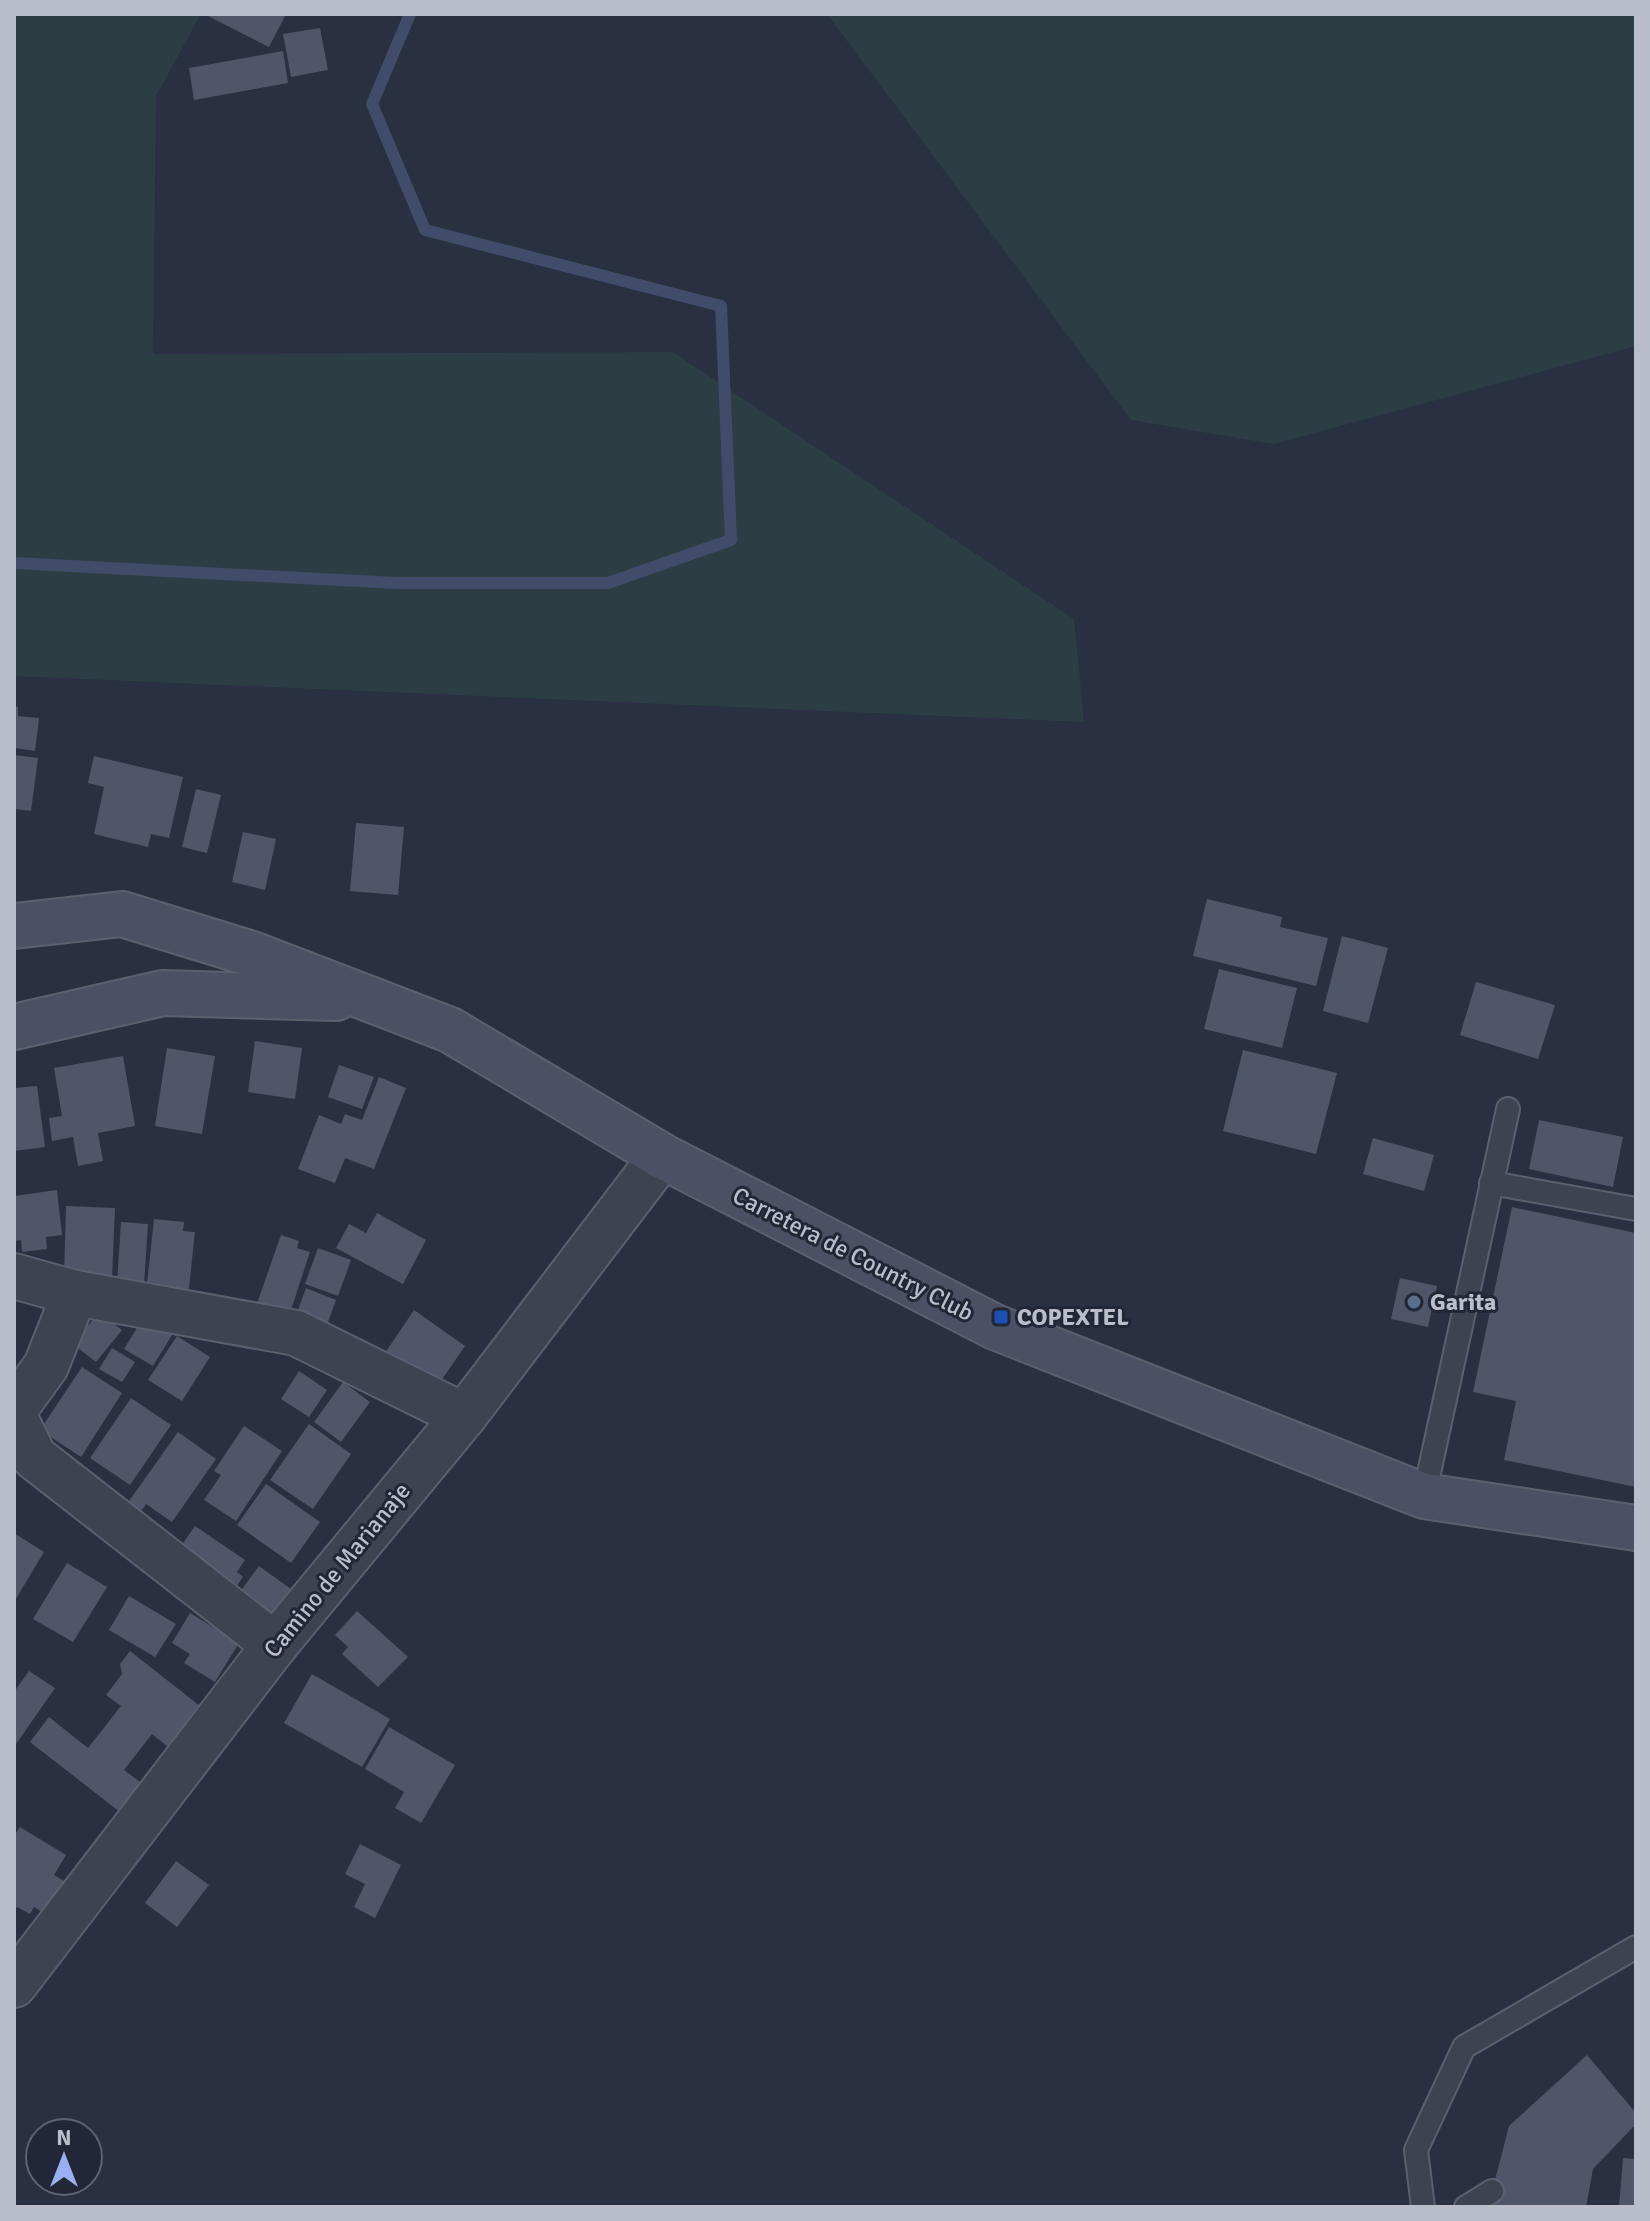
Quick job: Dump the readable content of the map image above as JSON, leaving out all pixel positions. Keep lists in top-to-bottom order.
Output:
{
  "streets": {
    "street": ["Carretera de Country Club", "Camino de Marianaje"]
  },
  "crossings": [
    ["Carretera de Country Club", "Camino de Marianaje"]
  ],
  "places": {
    "other": ["Garita"],
    "transit": ["COPEXTEL"]
  },
  "north": "top"
}
